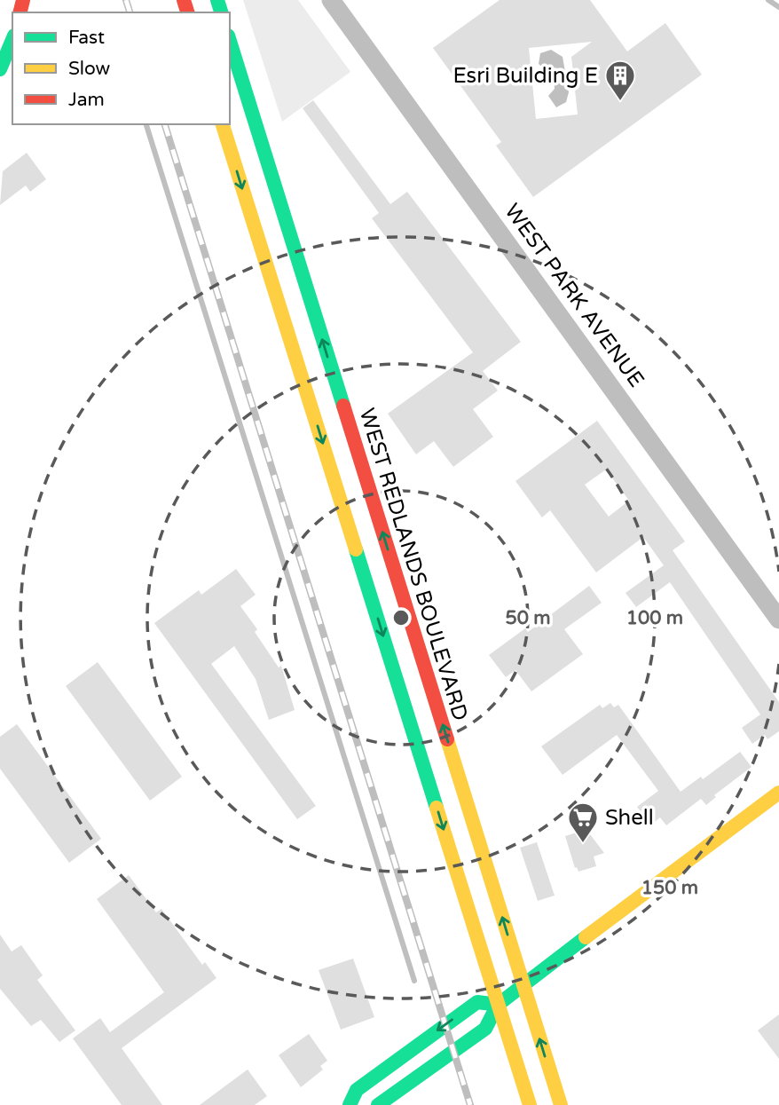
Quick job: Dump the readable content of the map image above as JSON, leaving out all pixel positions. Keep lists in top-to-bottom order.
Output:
{
  "streets": {
    "main road": ["WEST REDLANDS BOULEVARD"],
    "street": ["WEST PARK AVENUE"]
  },
  "places": {
    "building": ["Esri Building E"],
    "supermarket": ["Shell"]
  },
  "legend": ["Fast", "Slow", "Jam"],
  "rings": ["50 m", "100 m", "150 m"]
}
